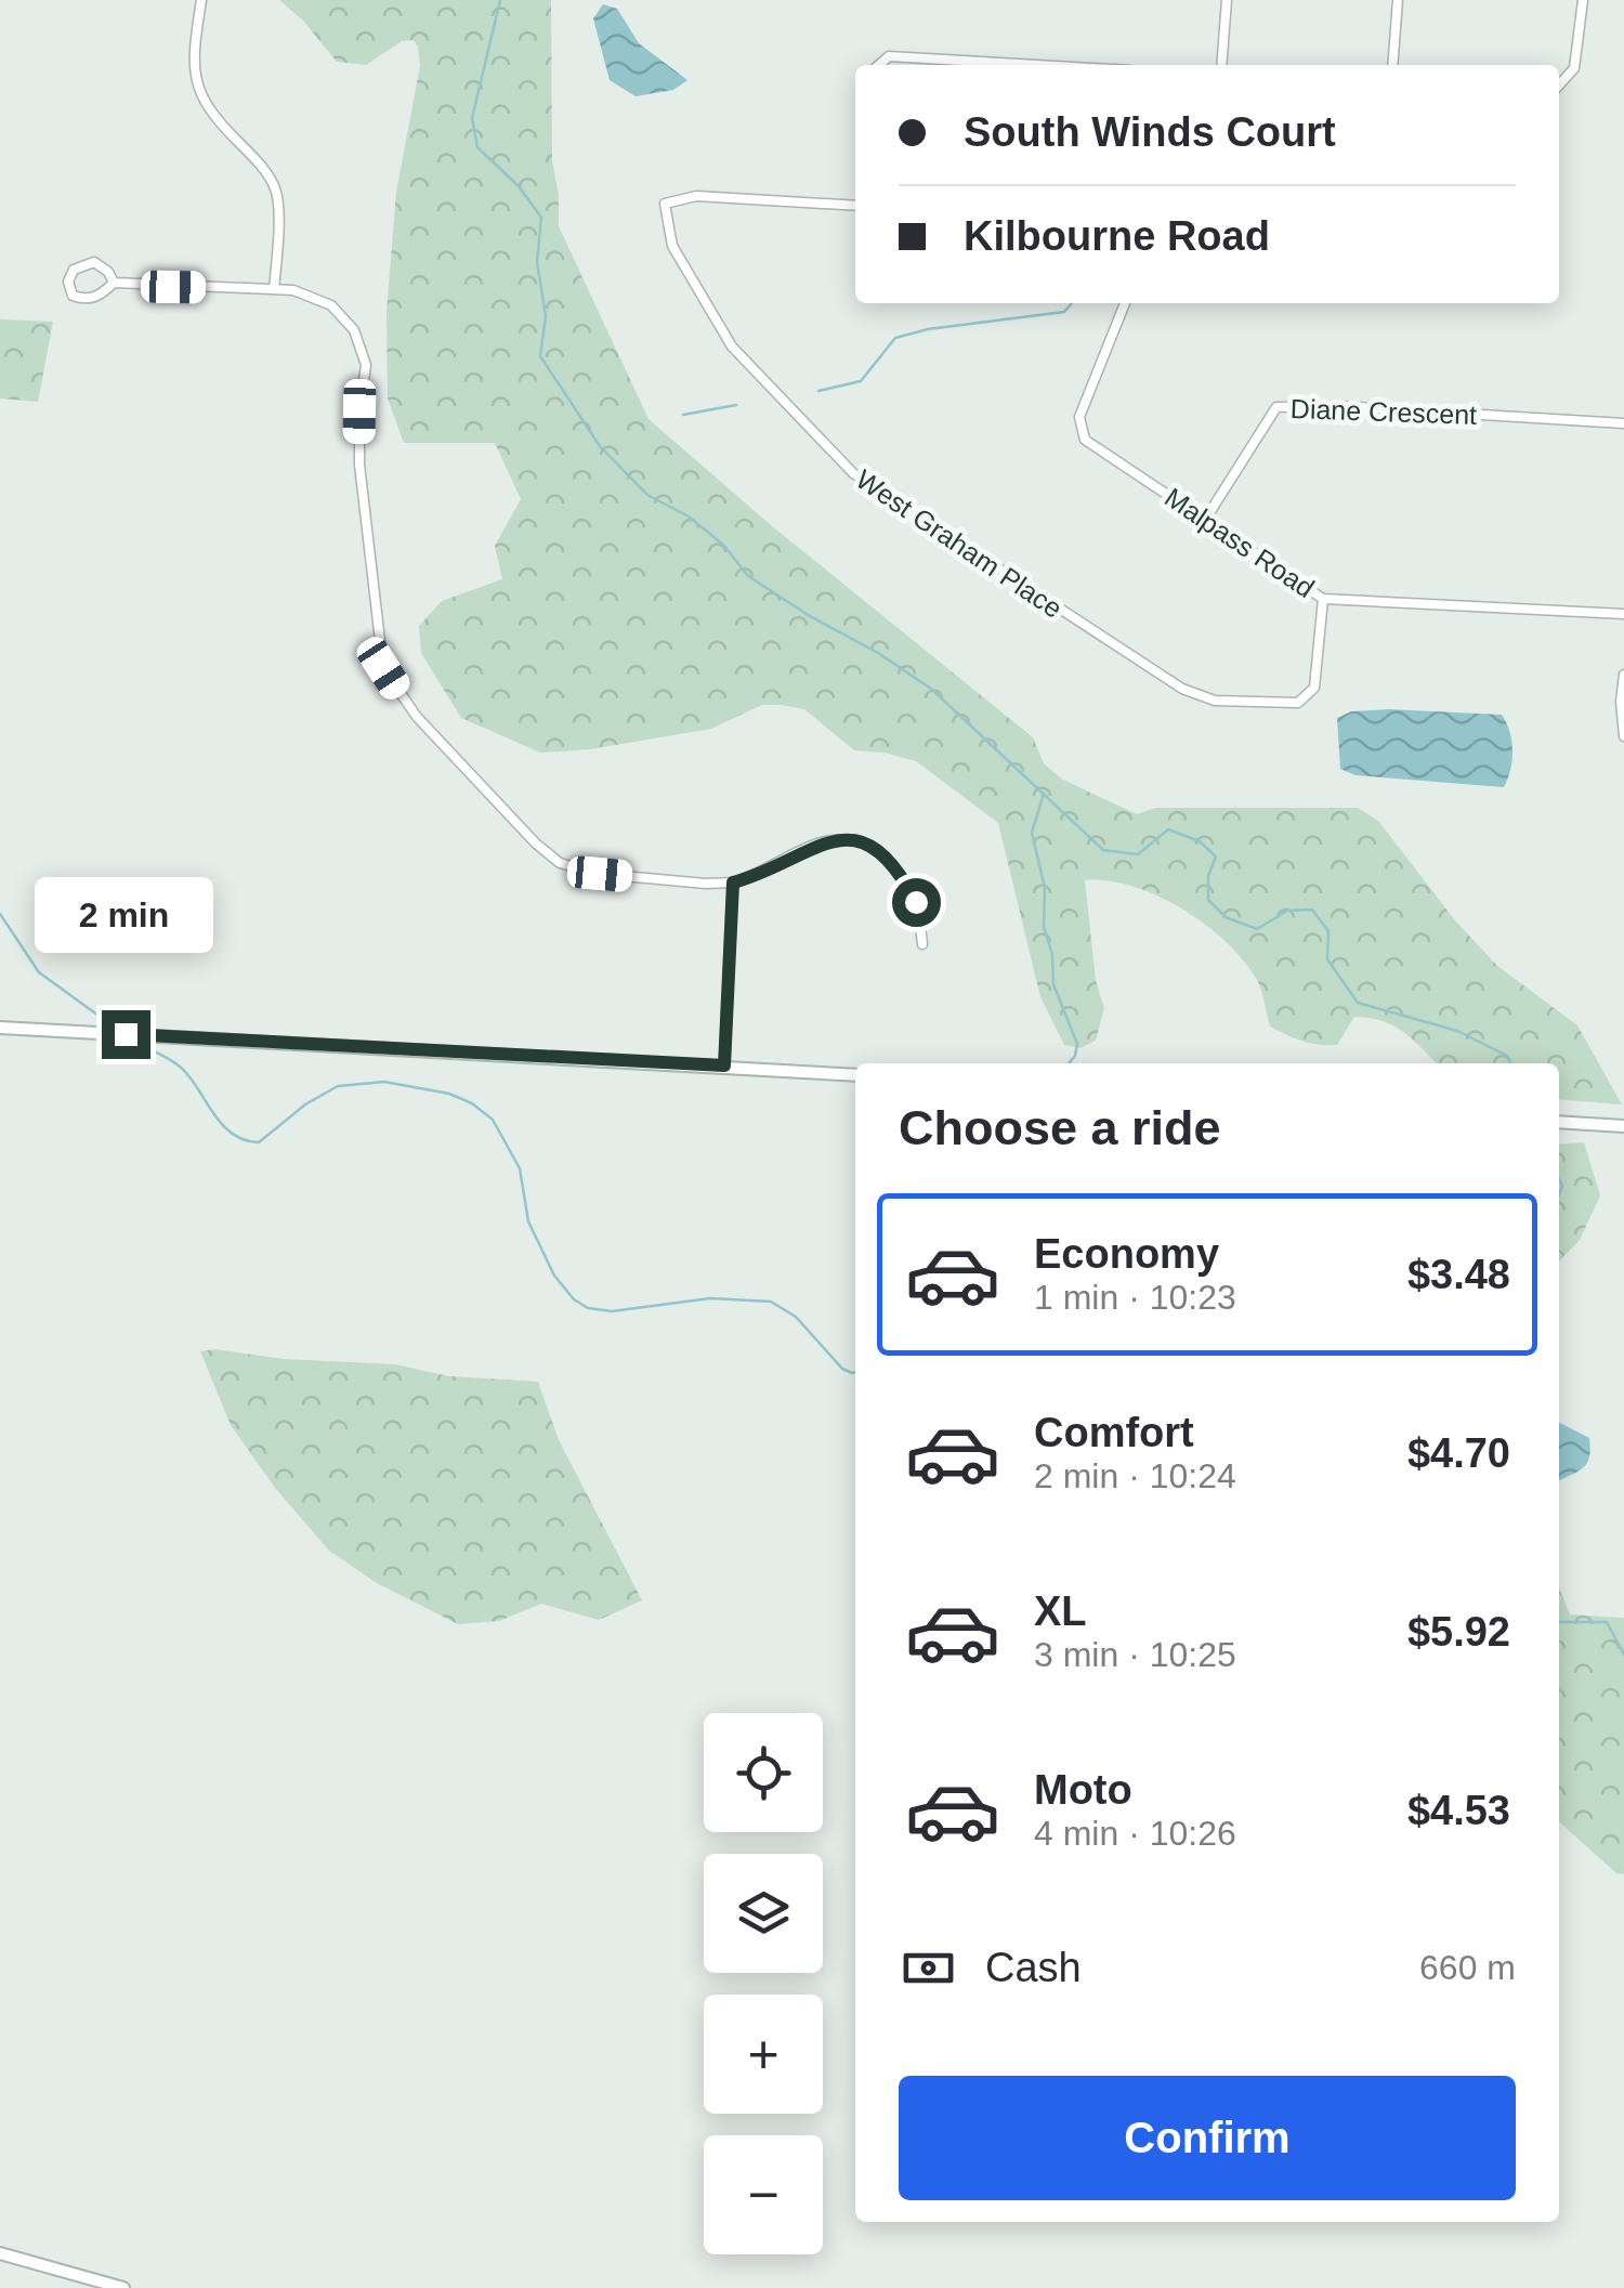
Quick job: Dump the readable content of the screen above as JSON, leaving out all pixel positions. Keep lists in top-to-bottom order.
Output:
{
  "streets": {
    "street": ["Diane Crescent", "Malpass Road", "West Graham Place"]
  },
  "crossings": [
    ["Diane Crescent", "Malpass Road"],
    ["Malpass Road", "West Graham Place"]
  ],
  "page": {
    "banner": ["South Winds Court", "Kilbourne Road"],
    "bubble": "2 min",
    "heading": "Choose a ride",
    "list": [
      {
        "name": "Economy",
        "note": "1 min · 10:23",
        "value": "$3.48"
      },
      {
        "name": "Comfort",
        "note": "2 min · 10:24",
        "value": "$4.70"
      },
      {
        "name": "XL",
        "note": "3 min · 10:25",
        "value": "$5.92"
      },
      {
        "name": "Moto",
        "note": "4 min · 10:26",
        "value": "$4.53"
      }
    ],
    "map_buttons": ["+", "−"],
    "pay": ["Cash", "660 m"],
    "buttons": "Confirm"
  }
}
